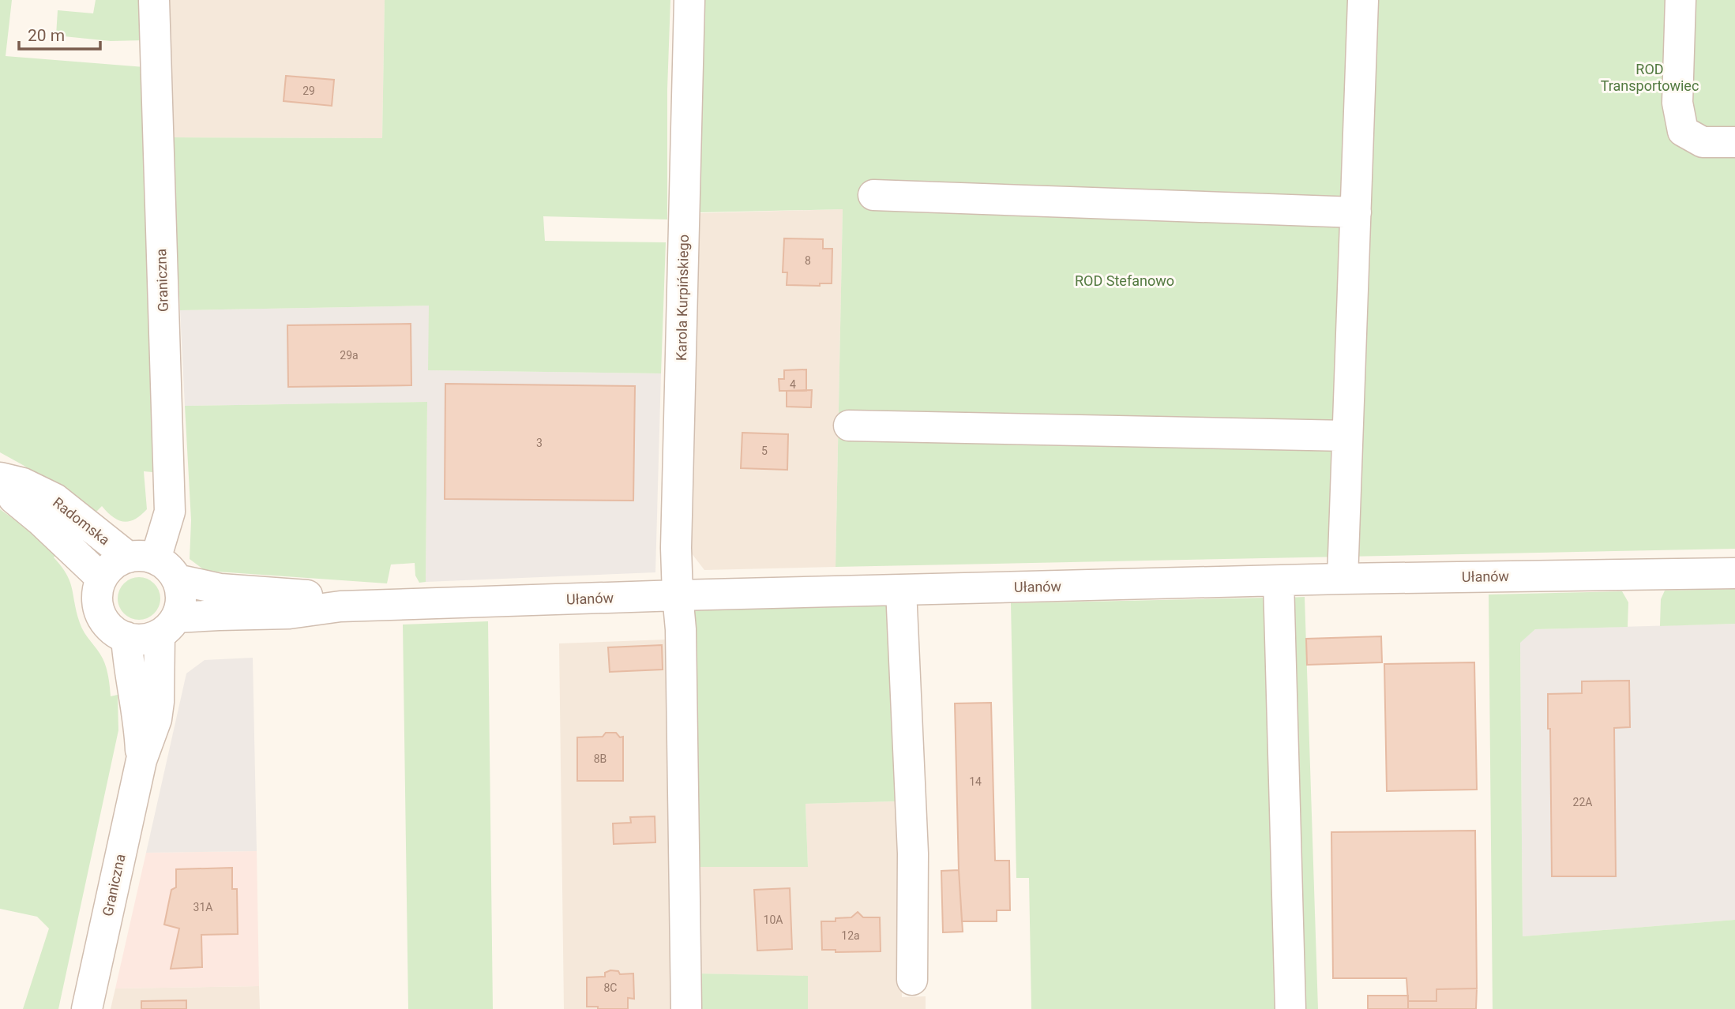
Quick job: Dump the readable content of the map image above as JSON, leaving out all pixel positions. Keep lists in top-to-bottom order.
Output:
{
  "streets": {
    "street": [
      "Graniczna",
      "Karola Kurpińskiego",
      "Radomska",
      "Ułanów"
    ]
  },
  "crossings": [
    ["Graniczna", "Radomska"],
    ["Graniczna", "Ułanów"],
    ["Karola Kurpińskiego", "Ułanów"],
    ["Radomska", "Ułanów"]
  ],
  "parks": ["ROD Transportowiec", "ROD Stefanowo"],
  "house_numbers": [
    "29",
    "8",
    "29a",
    "4",
    "3",
    "5",
    "8B",
    "14",
    "22A",
    "31A",
    "10A",
    "12a",
    "8C"
  ],
  "scale_bar": "20 m"
}
